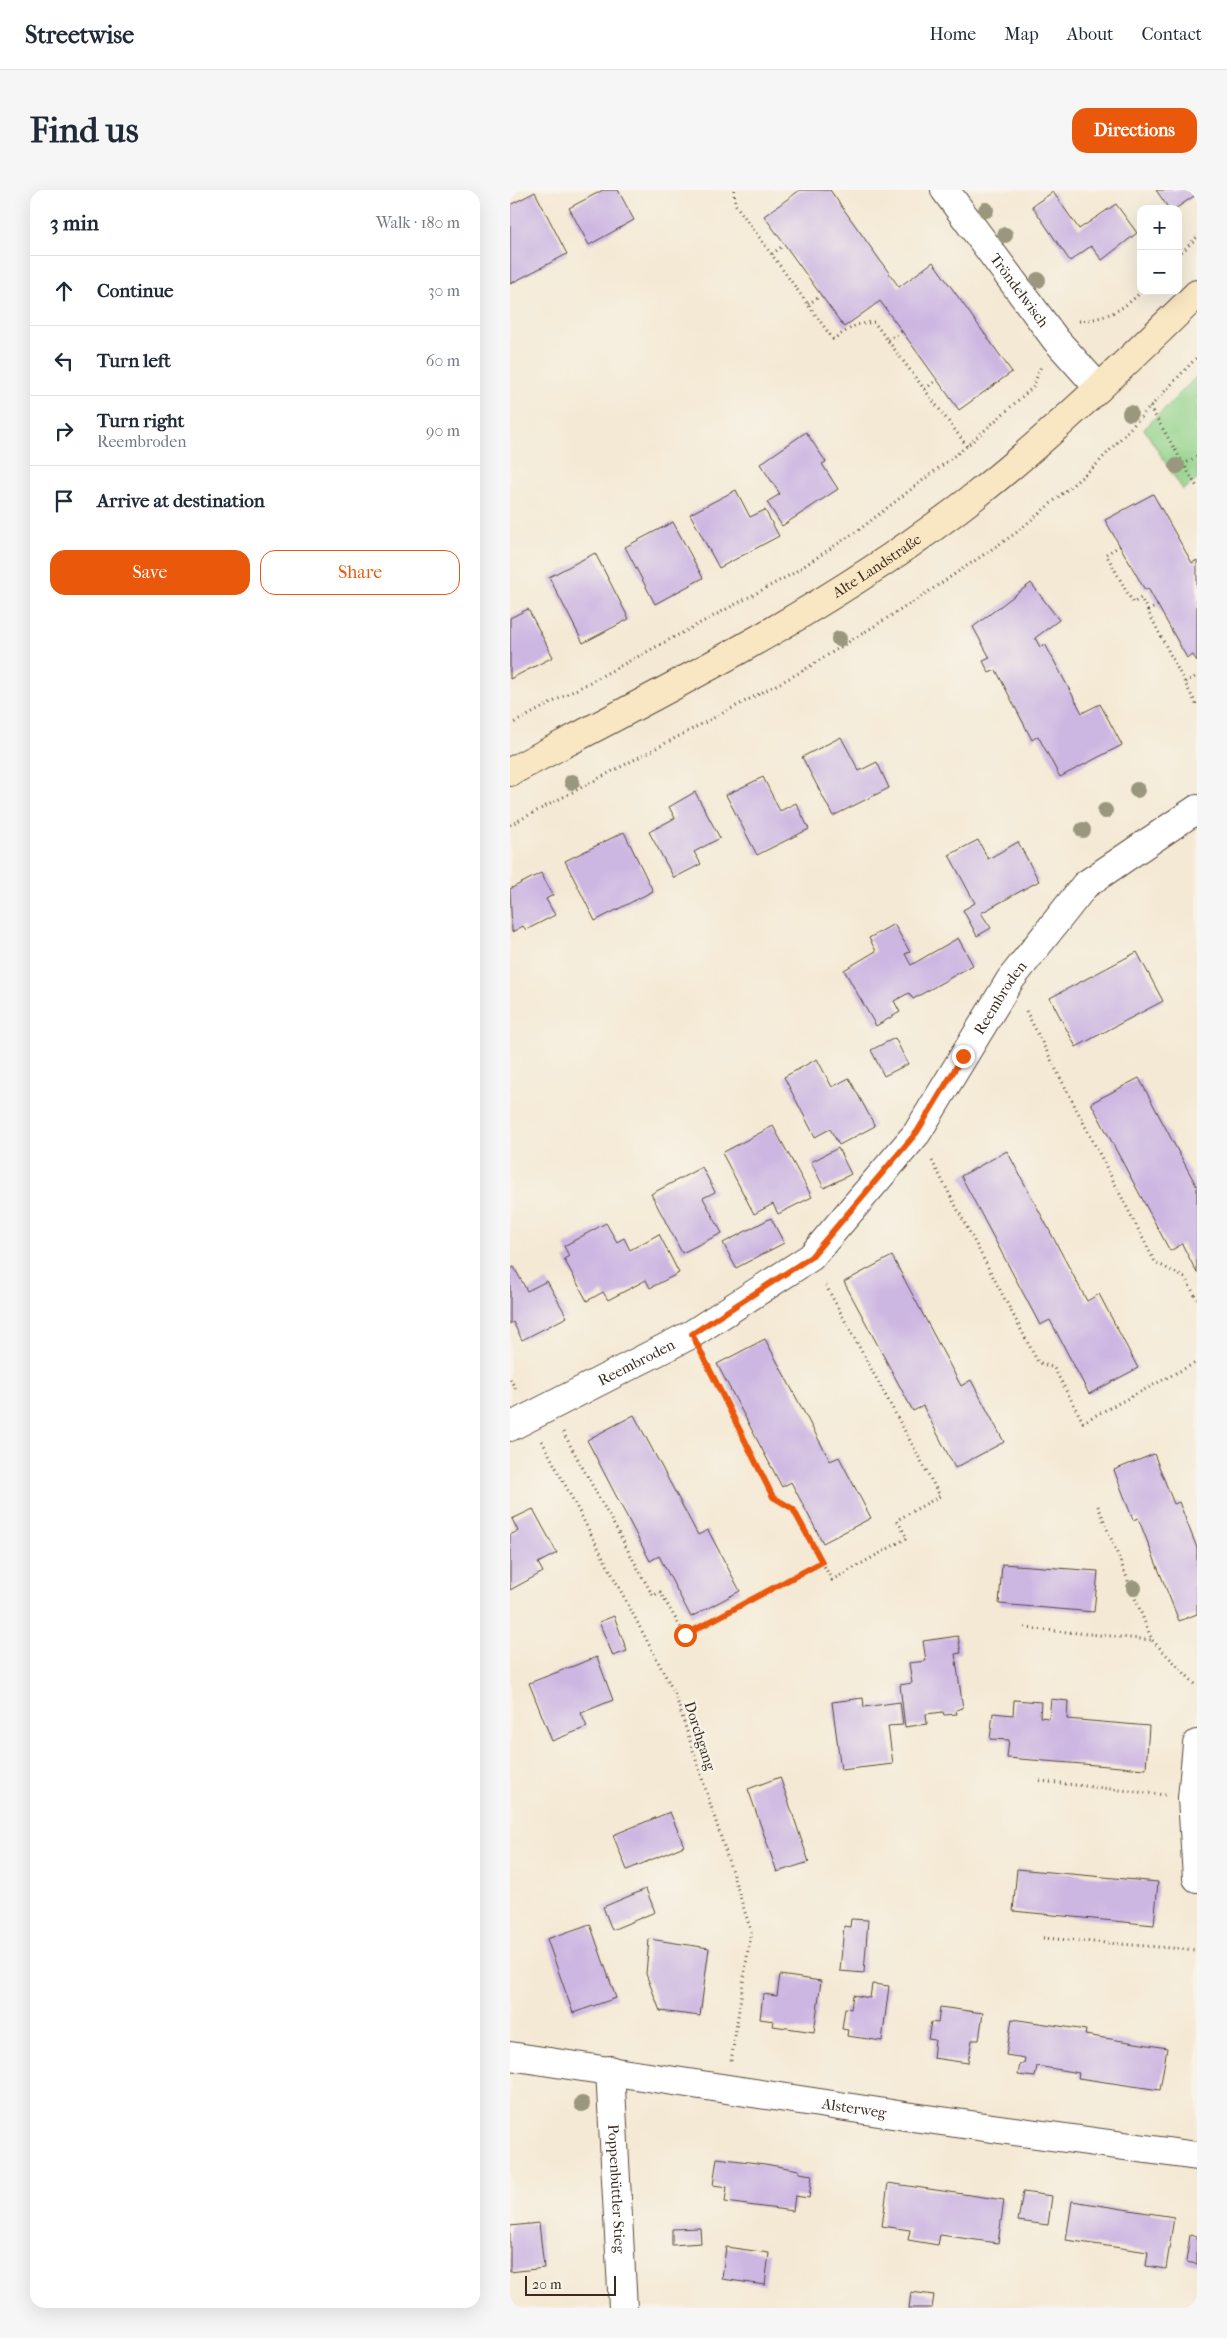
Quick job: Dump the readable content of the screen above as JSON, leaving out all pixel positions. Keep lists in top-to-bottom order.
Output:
{
  "streets": {
    "main road": ["Alte Landstraße"],
    "street": [
      "Tröndelwisch",
      "Reembroden",
      "Alsterweg",
      "Poppenbüttler Stieg"
    ],
    "path": ["Dorchgang"]
  },
  "crossings": [
    ["Tröndelwisch", "Alte Landstraße"],
    ["Reembroden", "Dorchgang"],
    ["Dorchgang", "Alsterweg"],
    ["Alsterweg", "Poppenbüttler Stieg"]
  ],
  "scale_bar": "20 m",
  "page": {
    "header": "Streetwise",
    "nav": [
      "Home",
      "Map",
      "About",
      "Contact"
    ],
    "buttons": [
      "Directions",
      ["Save", "Share"]
    ],
    "title": "Find us",
    "heading": ["3 min", "Walk · 180 m"],
    "map_buttons": ["+", "−"],
    "list": [
      ["Continue", "30 m"],
      ["Turn left", "60 m"],
      ["Turn right", "Reembroden", "90 m"],
      "Arrive at destination"
    ],
    "scale": "20 m"
  }
}
